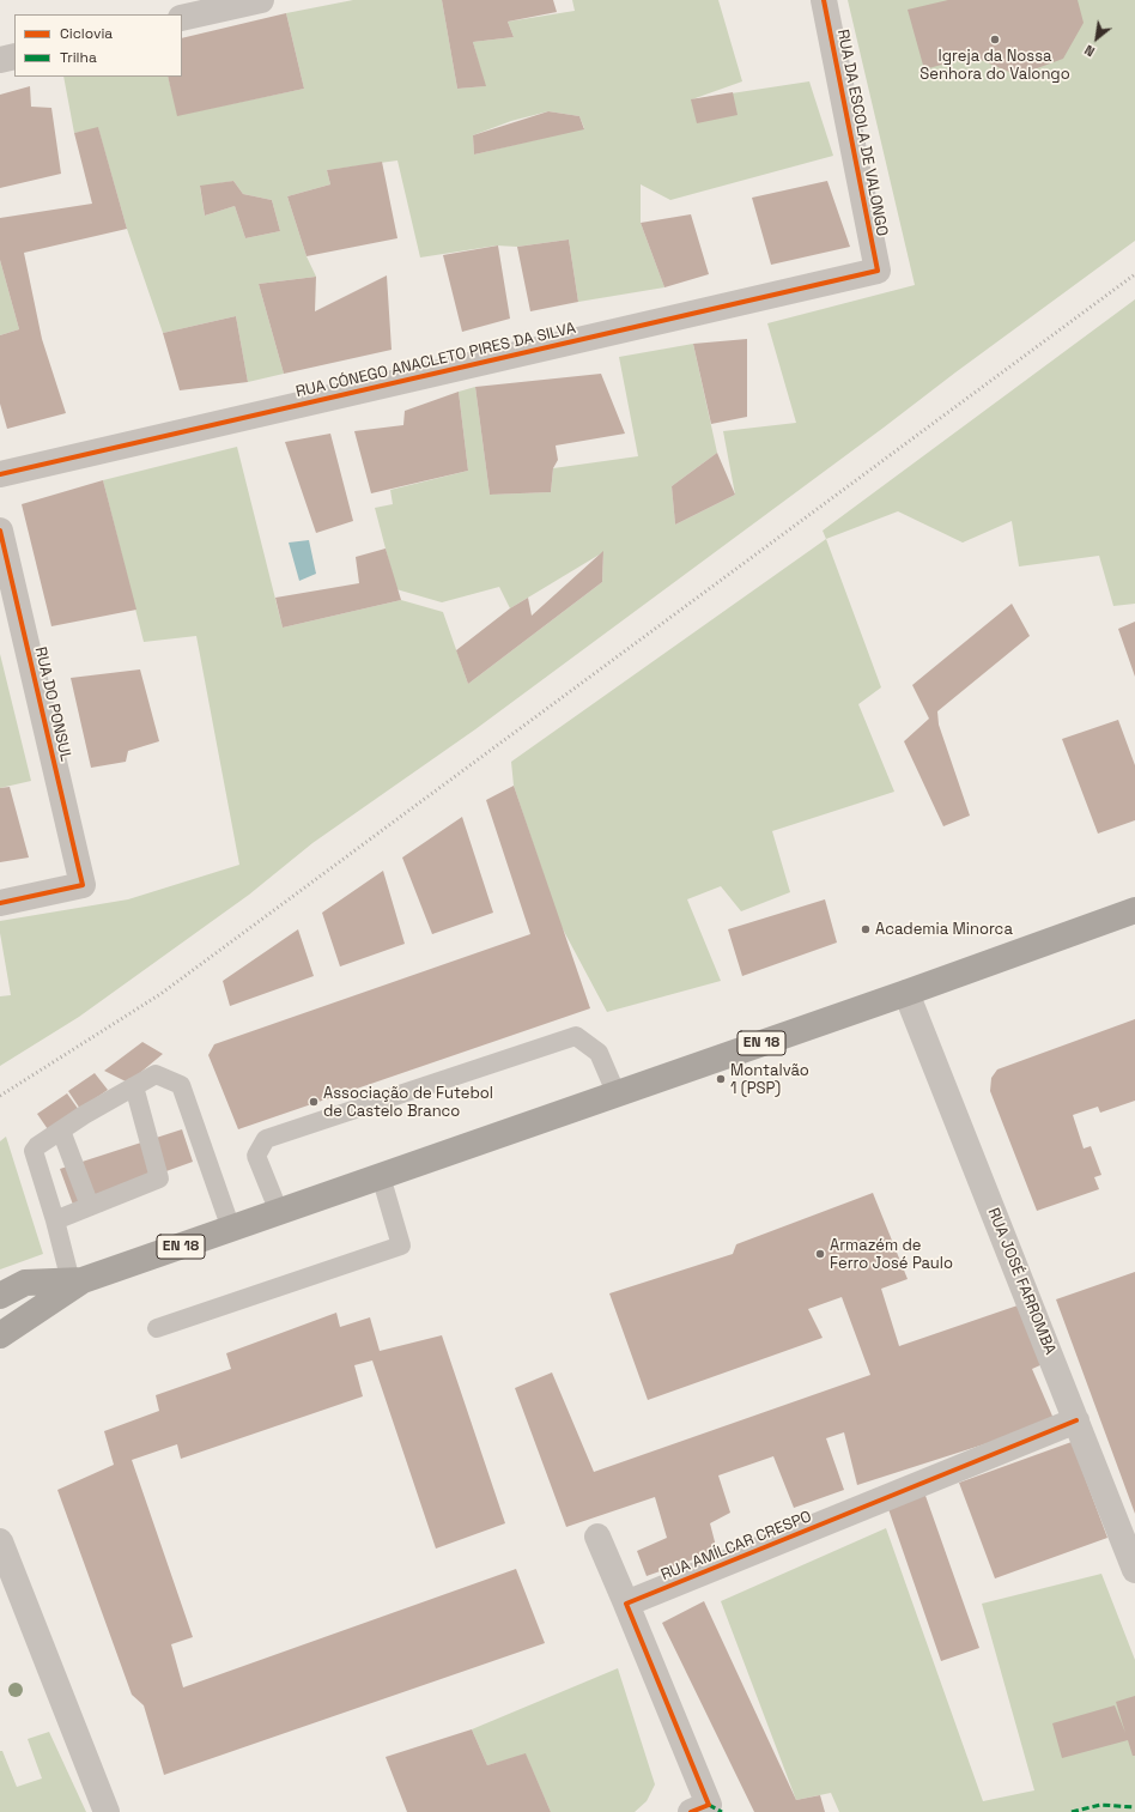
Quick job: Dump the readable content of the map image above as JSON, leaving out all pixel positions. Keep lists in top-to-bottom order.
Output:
{
  "streets": {
    "main road": ["EN 18"],
    "street": [
      "RUA DA ESCOLA DE VALONGO",
      "RUA CÓNEGO ANACLETO PIRES DA SILVA",
      "RUA DO PONSUL",
      "RUA JOSÉ FARROMBA",
      "RUA AMÍLCAR CRESPO"
    ]
  },
  "crossings": [
    ["RUA DA ESCOLA DE VALONGO", "RUA CÓNEGO ANACLETO PIRES DA SILVA"],
    ["EN 18", "RUA JOSÉ FARROMBA"],
    ["RUA JOSÉ FARROMBA", "RUA AMÍLCAR CRESPO"]
  ],
  "places": [
    "Igreja da Nossa Senhora do Valongo",
    "Academia Minorca",
    "Montalvão 1 (PSP)",
    "Associação de Futebol de Castelo Branco",
    "Armazém de Ferro José Paulo"
  ],
  "legend": ["Ciclovia", "Trilha"],
  "north": "bottom left"
}
